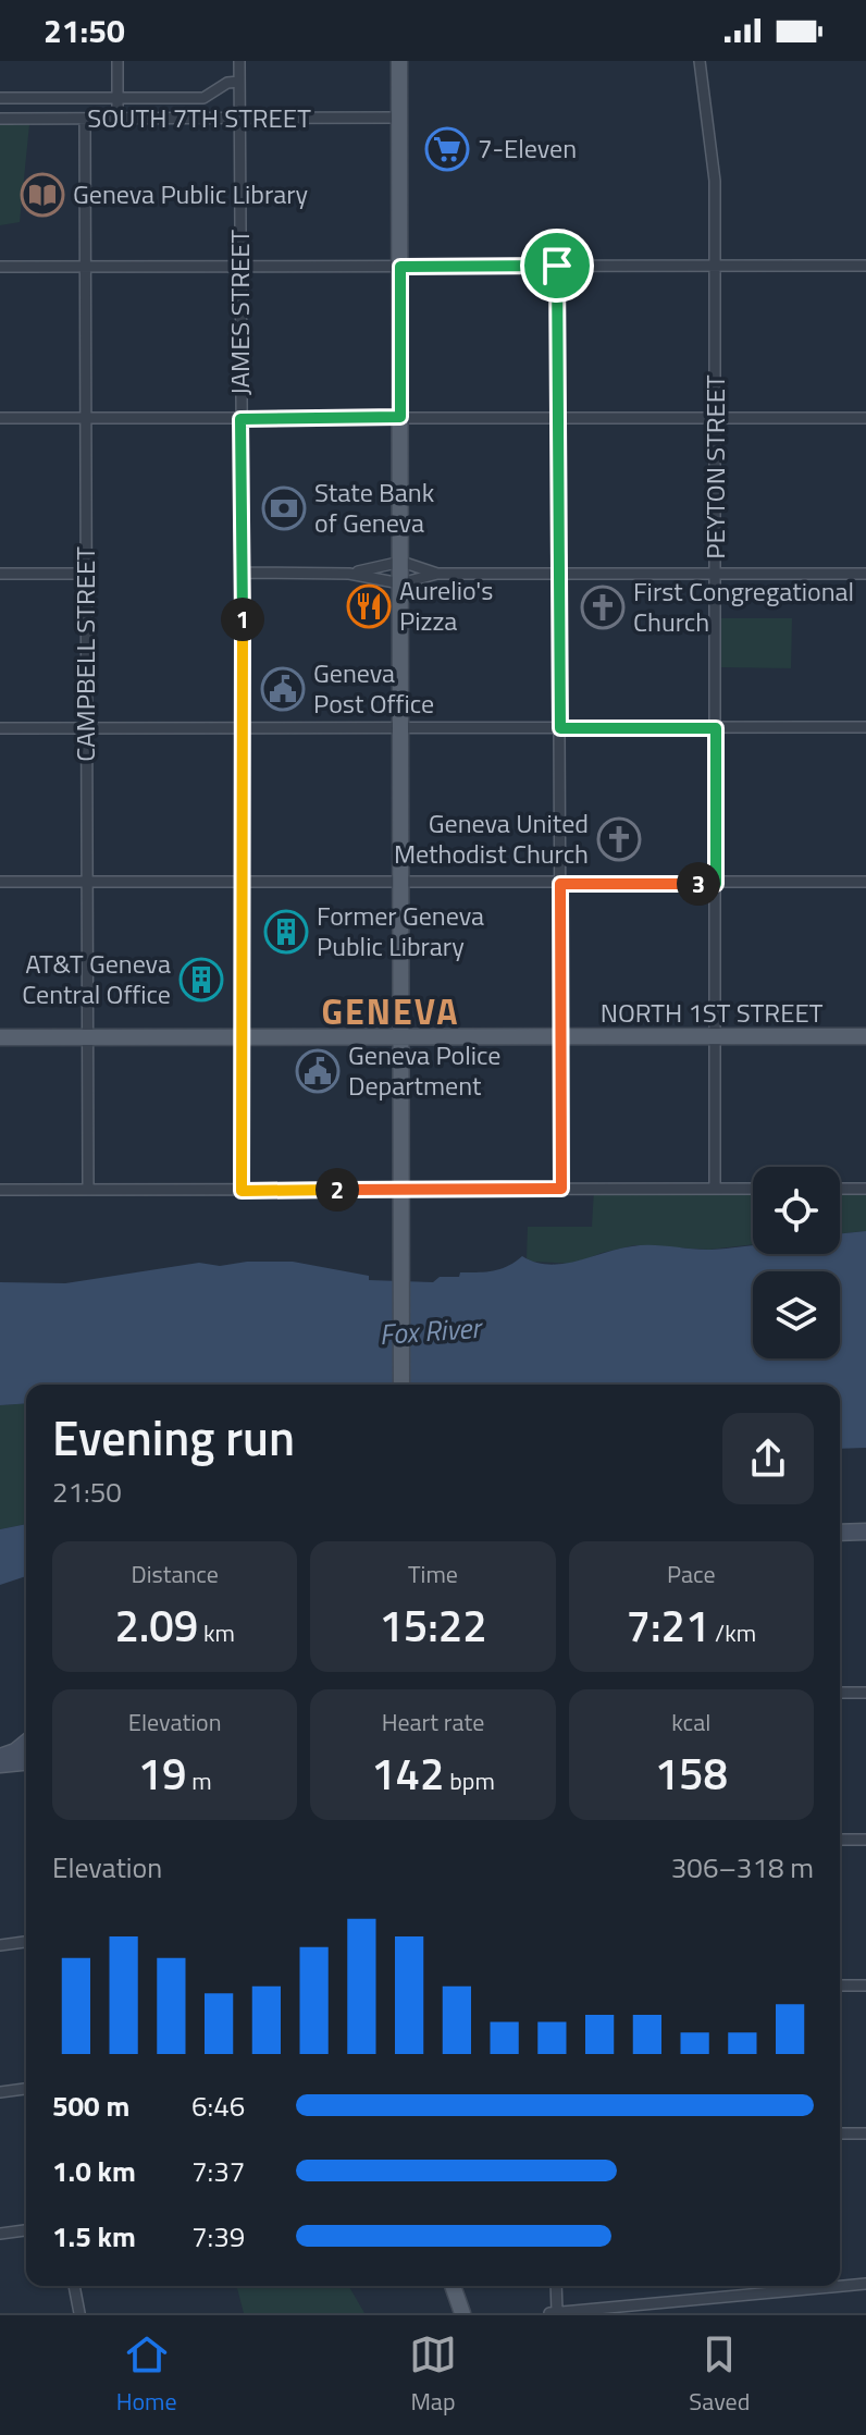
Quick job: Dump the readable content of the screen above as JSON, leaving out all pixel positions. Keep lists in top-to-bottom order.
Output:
{
  "streets": {
    "main road": ["NORTH 1ST STREET"],
    "street": [
      "SOUTH 7TH STREET",
      "JAMES STREET",
      "PEYTON STREET",
      "CAMPBELL STREET"
    ]
  },
  "crossings": [
    ["SOUTH 7TH STREET", "JAMES STREET"],
    ["SOUTH 7TH STREET", "CAMPBELL STREET"],
    ["JAMES STREET", "NORTH 1ST STREET"],
    ["PEYTON STREET", "NORTH 1ST STREET"],
    ["CAMPBELL STREET", "NORTH 1ST STREET"]
  ],
  "districts": ["GENEVA"],
  "water": ["Fox River"],
  "places": {
    "supermarket": ["7-Eleven"],
    "library": ["Geneva Public Library"],
    "bank": ["State Bank of Geneva"],
    "restaurant": ["Aurelio's Pizza"],
    "church": ["First Congregational Church", "Geneva United Methodist Church"],
    "public building": ["Geneva Post Office", "Geneva Police Department"],
    "building": ["Former Geneva Public Library", "AT&T Geneva Central Office"]
  },
  "page": {
    "status": "21:50",
    "pins": ["1", "3", "2"],
    "heading": ["Evening run", "21:50"],
    "stats": [
      ["Distance", "2.09 km"],
      ["Time", "15:22"],
      ["Pace", "7:21 /km"],
      ["Elevation", "19 m"],
      ["Heart rate", "142 bpm"],
      ["kcal", "158"]
    ],
    "chart": ["Elevation", "306–318 m"],
    "list": [
      {
        "name": "500 m",
        "note": "6:46"
      },
      {
        "name": "1.0 km",
        "note": "7:37"
      },
      {
        "name": "1.5 km",
        "note": "7:39"
      }
    ],
    "tabs": ["Home", "Map", "Saved"]
  }
}
